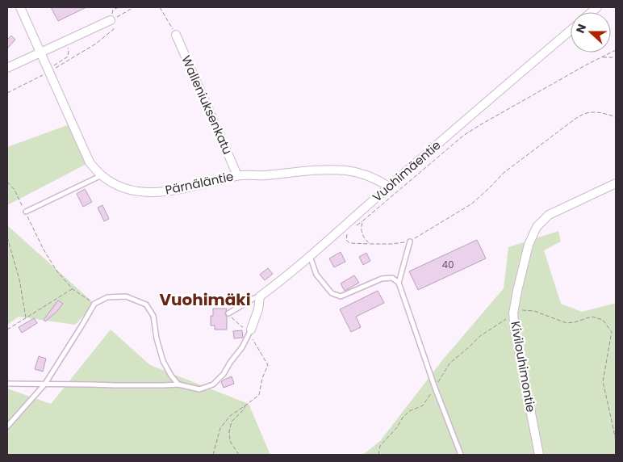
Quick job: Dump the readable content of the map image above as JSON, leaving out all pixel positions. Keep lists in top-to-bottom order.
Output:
{
  "streets": {
    "street": [
      "Walleniuksenkatu",
      "Vuohimäentie",
      "Pärnäläntie",
      "Kivilouhimontie"
    ]
  },
  "crossings": [
    ["Walleniuksenkatu", "Pärnäläntie"],
    ["Vuohimäentie", "Pärnäläntie"]
  ],
  "districts": ["Vuohimäki"],
  "house_numbers": ["40"],
  "north": "left"
}
